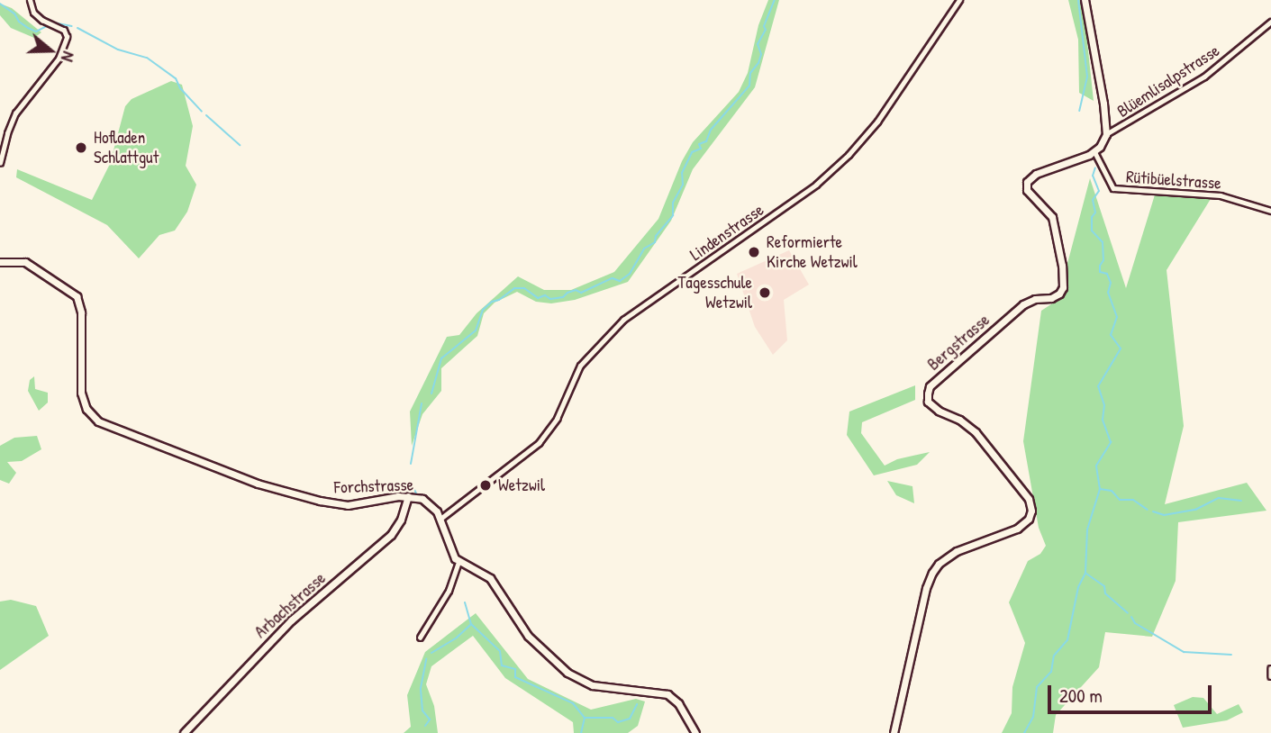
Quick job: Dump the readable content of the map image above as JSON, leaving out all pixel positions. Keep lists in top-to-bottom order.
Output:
{
  "streets": {
    "street": [
      "Blüemlisalpstrasse",
      "Rütibüelstrasse",
      "Lindenstrasse",
      "Bergstrasse",
      "Forchstrasse",
      "Arbachstrasse"
    ]
  },
  "crossings": [
    ["Rütibüelstrasse", "Bergstrasse"],
    ["Lindenstrasse", "Forchstrasse"],
    ["Forchstrasse", "Arbachstrasse"]
  ],
  "places": [
    "Hofladen Schlattgut",
    "Reformierte Kirche Wetzwil",
    "Tagesschule Wetzwil",
    "Wetzwil"
  ],
  "scale_bar": "200 m",
  "north": "right"
}
